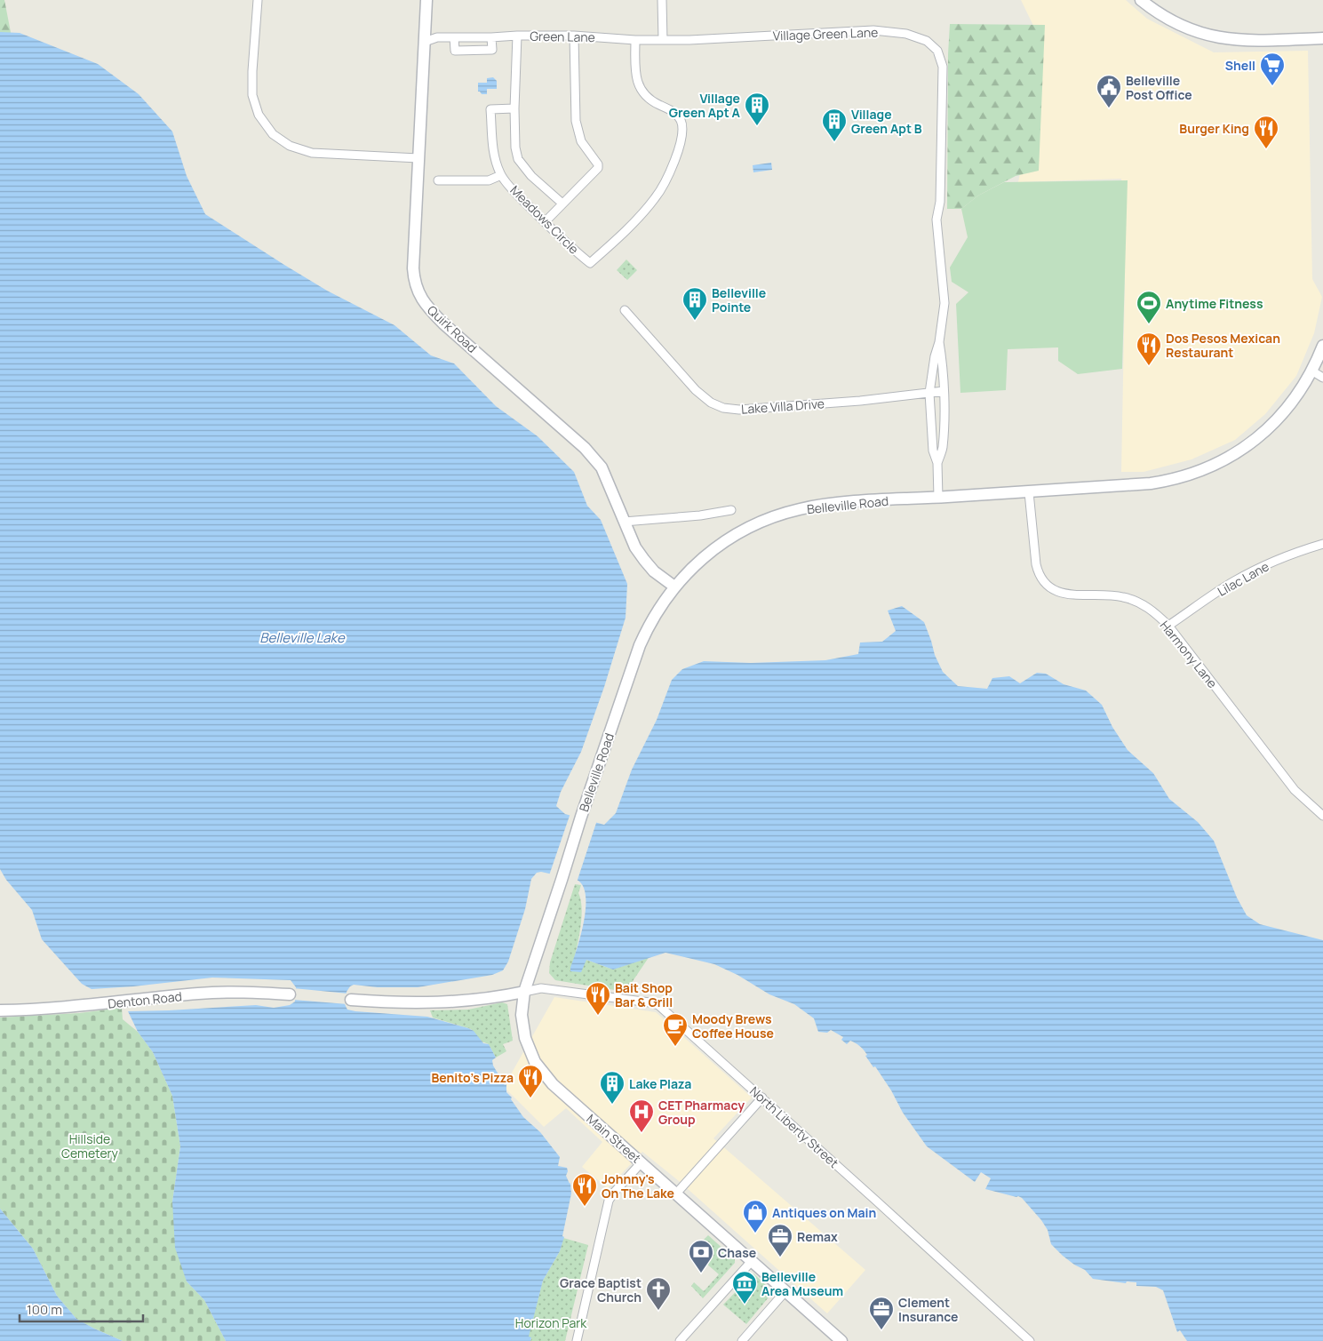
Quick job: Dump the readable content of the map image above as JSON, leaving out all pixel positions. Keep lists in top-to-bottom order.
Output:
{
  "streets": {
    "main road": [
      "Quirk Road",
      "Belleville Road",
      "Denton Road",
      "Main Street"
    ],
    "street": [
      "Village Green Lane",
      "Green Lane",
      "Meadows Circle",
      "Lake Villa Drive",
      "Lilac Lane",
      "Harmony Lane",
      "North Liberty Street"
    ]
  },
  "crossings": [
    ["Village Green Lane", "Green Lane"],
    ["Green Lane", "Meadows Circle"],
    ["Quirk Road", "Belleville Road"],
    ["Belleville Road", "Harmony Lane"],
    ["Belleville Road", "North Liberty Street"],
    ["Belleville Road", "Main Street"],
    ["Lilac Lane", "Harmony Lane"]
  ],
  "water": ["Belleville Lake"],
  "parks": ["Hillside Cemetery", "Horizon Park"],
  "places": {
    "supermarket": ["Shell"],
    "public building": ["Belleville Post Office"],
    "building": [
      "Village Green Apt A",
      "Village Green Apt B",
      "Belleville Pointe",
      "Lake Plaza"
    ],
    "restaurant": [
      "Burger King",
      "Dos Pesos Mexican Restaurant",
      "Bait Shop Bar & Grill",
      "Benito's Pizza",
      "Johnny's On The Lake"
    ],
    "sports": ["Anytime Fitness"],
    "cafe": ["Moody Brews Coffee House"],
    "hospital": ["CET Pharmacy Group"],
    "shop": ["Antiques on Main"],
    "office": ["Remax", "Clement Insurance"],
    "bank": ["Chase"],
    "museum": ["Belleville Area Museum"],
    "church": ["Grace Baptist Church"]
  },
  "scale_bar": "100 m"
}
